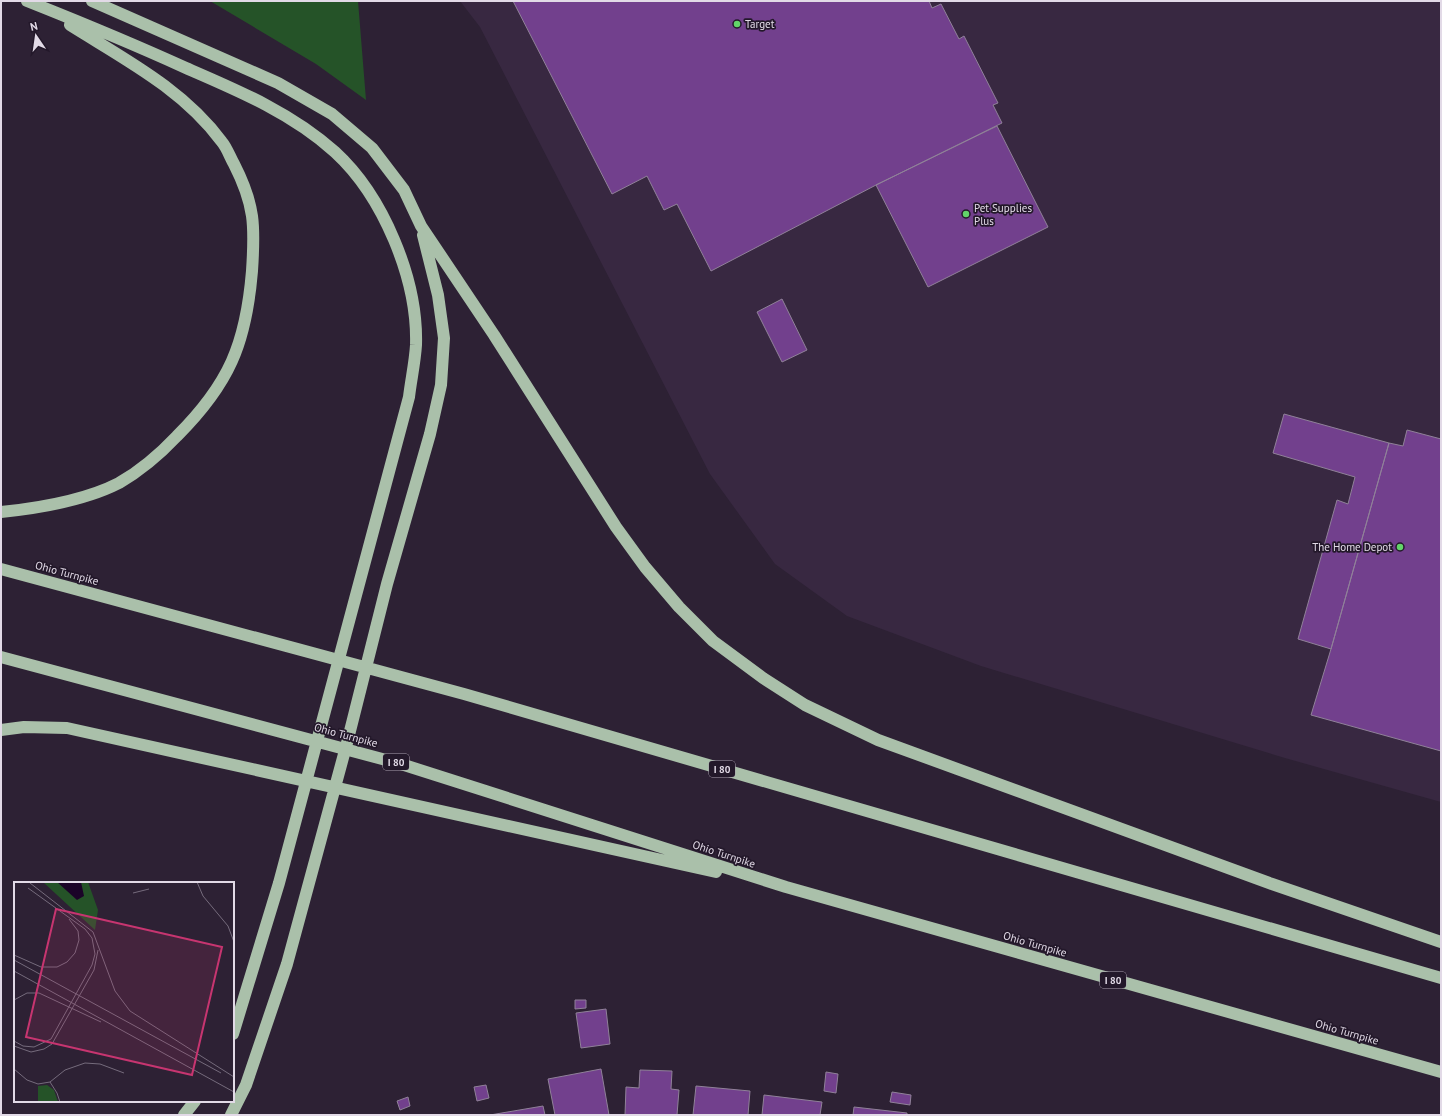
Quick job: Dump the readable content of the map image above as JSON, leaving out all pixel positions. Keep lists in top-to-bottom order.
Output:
{
  "streets": {
    "highway": ["Ohio Turnpike", "I 80"]
  },
  "places": ["Target", "Pet Supplies Plus", "The Home Depot"],
  "north": "top"
}
